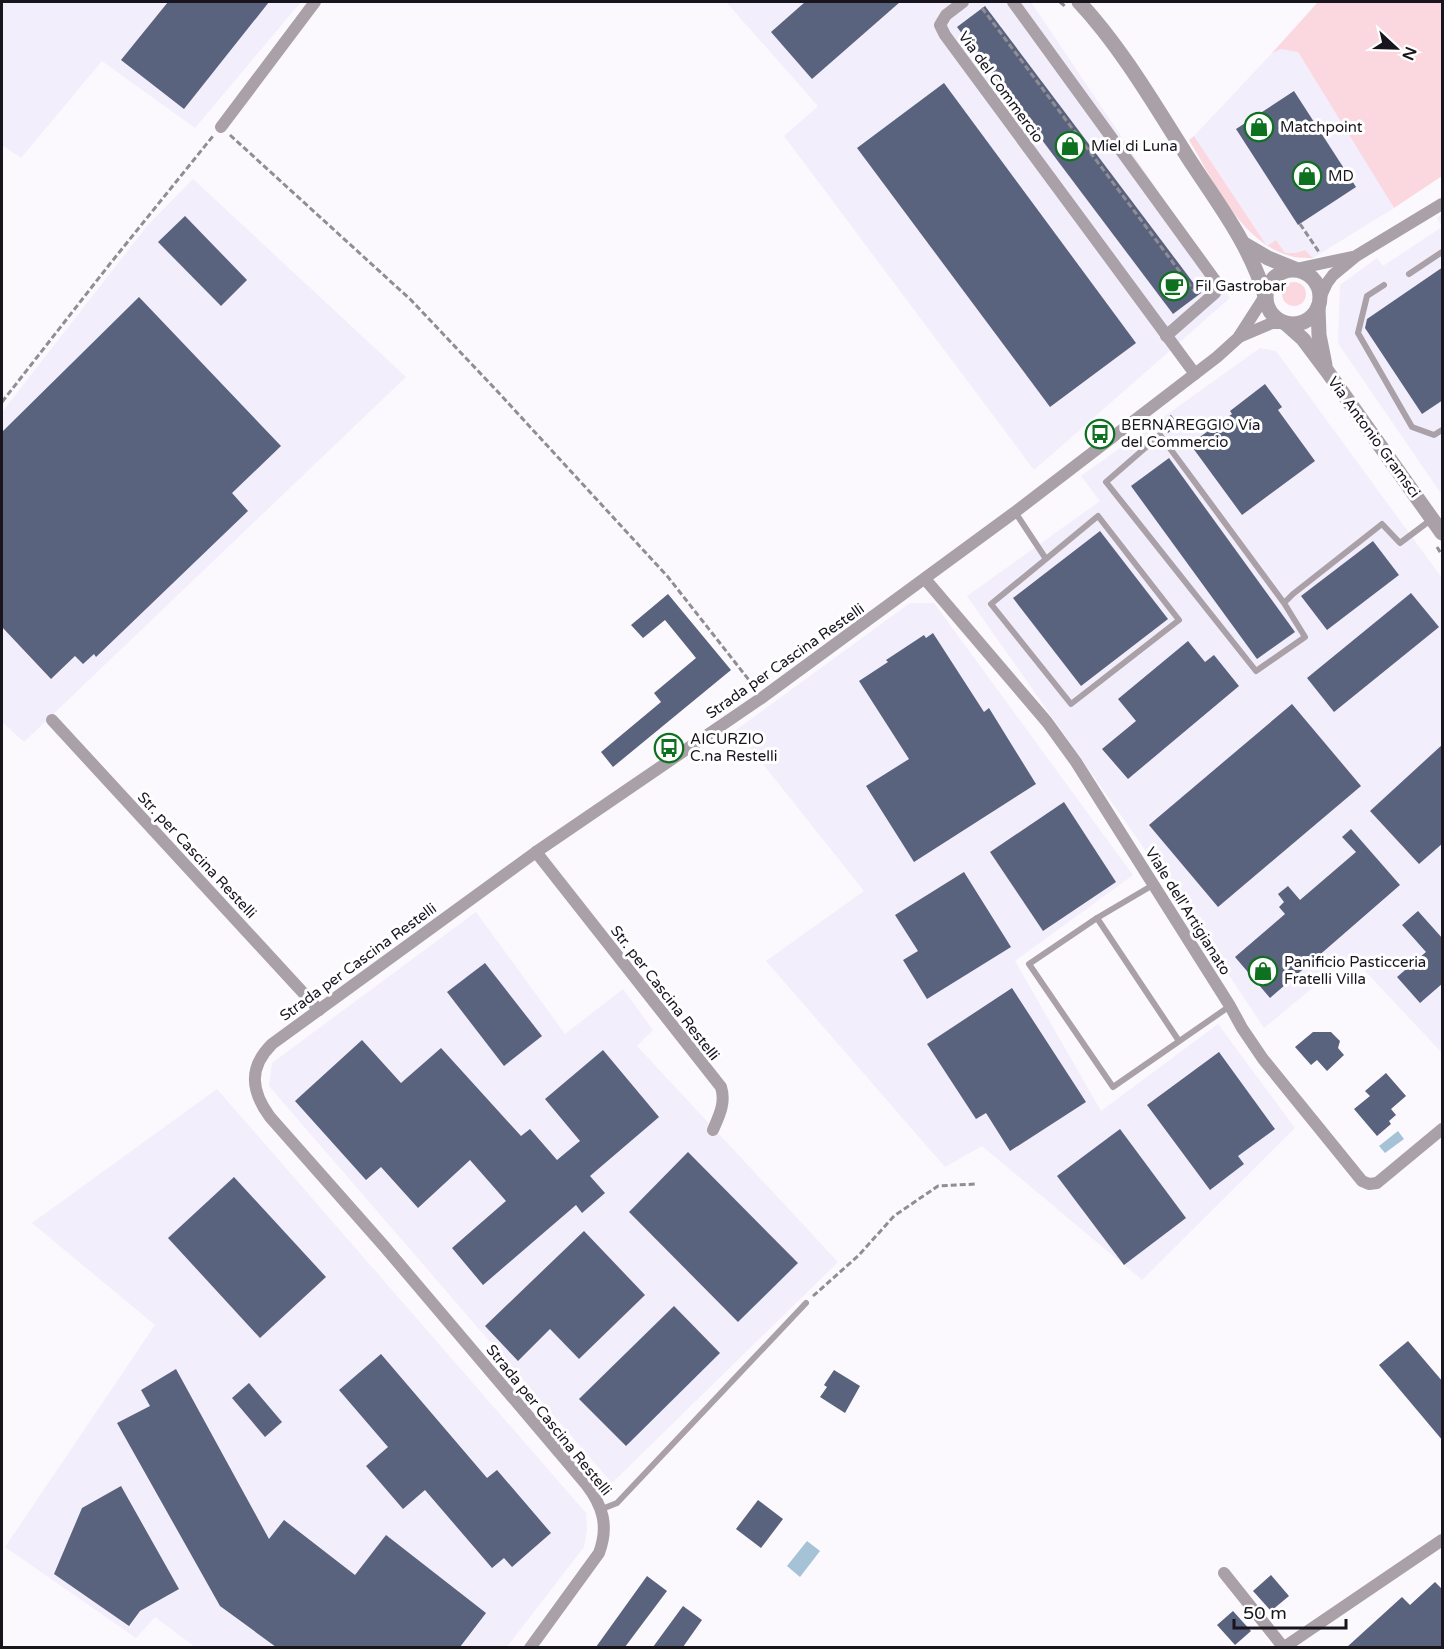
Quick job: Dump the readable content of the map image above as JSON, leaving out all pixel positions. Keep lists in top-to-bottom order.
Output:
{
  "streets": {
    "street": [
      "Via del Commercio",
      "Via Antonio Gramsci",
      "Strada per Cascina Restelli",
      "Str. per Cascina Restelli",
      "Viale dell'Artigianato"
    ]
  },
  "crossings": [
    ["Via del Commercio", "Strada per Cascina Restelli"],
    ["Strada per Cascina Restelli", "Str. per Cascina Restelli"],
    ["Strada per Cascina Restelli", "Viale dell'Artigianato"]
  ],
  "places": {
    "shop": [
      "Matchpoint",
      "Miel di Luna",
      "MD",
      "Panificio Pasticceria Fratelli Villa"
    ],
    "cafe": ["Fil Gastrobar"],
    "bus stop": ["BERNAREGGIO Via del Commercio", "AICURZIO C.na Restelli"]
  },
  "scale_bar": "50 m",
  "north": "right"
}
